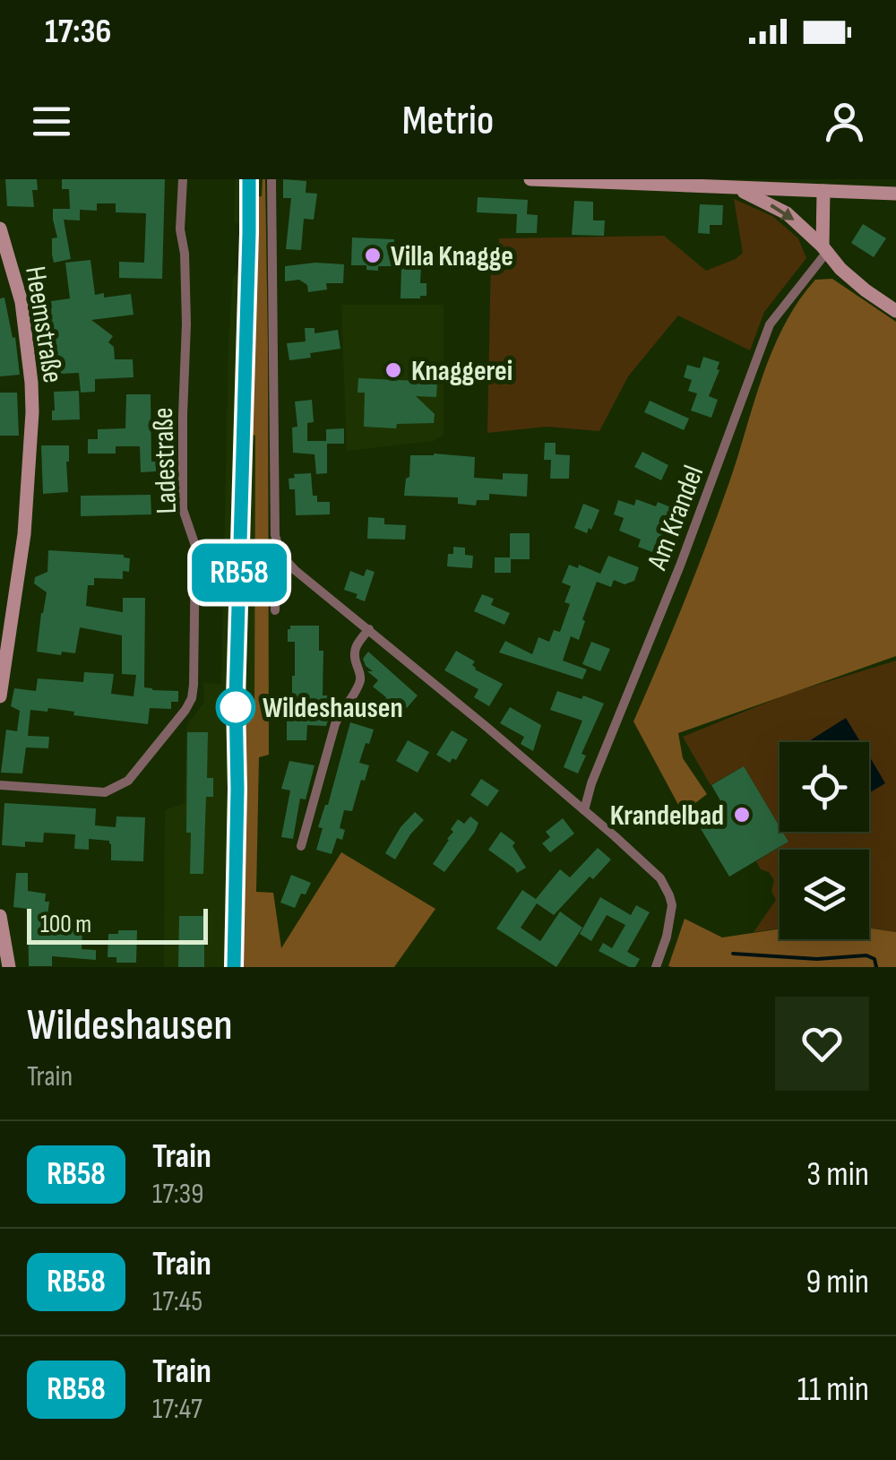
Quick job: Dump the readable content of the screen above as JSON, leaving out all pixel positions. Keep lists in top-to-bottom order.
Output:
{
  "streets": {
    "street": ["Heemstraße", "Ladestraße", "Am Krandel"]
  },
  "places": [
    "Villa Knagge",
    "Knaggerei",
    "Wildeshausen",
    "Krandelbad"
  ],
  "scale_bar": "100 m",
  "page": {
    "status": "17:36",
    "header": "Metrio",
    "on_map": "RB58",
    "scale": "100 m",
    "heading": ["Wildeshausen", "Train"],
    "list": [
      {
        "mark": "RB58",
        "name": "Train",
        "note": "17:39",
        "value": "3 min"
      },
      {
        "mark": "RB58",
        "name": "Train",
        "note": "17:45",
        "value": "9 min"
      },
      {
        "mark": "RB58",
        "name": "Train",
        "note": "17:47",
        "value": "11 min"
      }
    ]
  }
}
